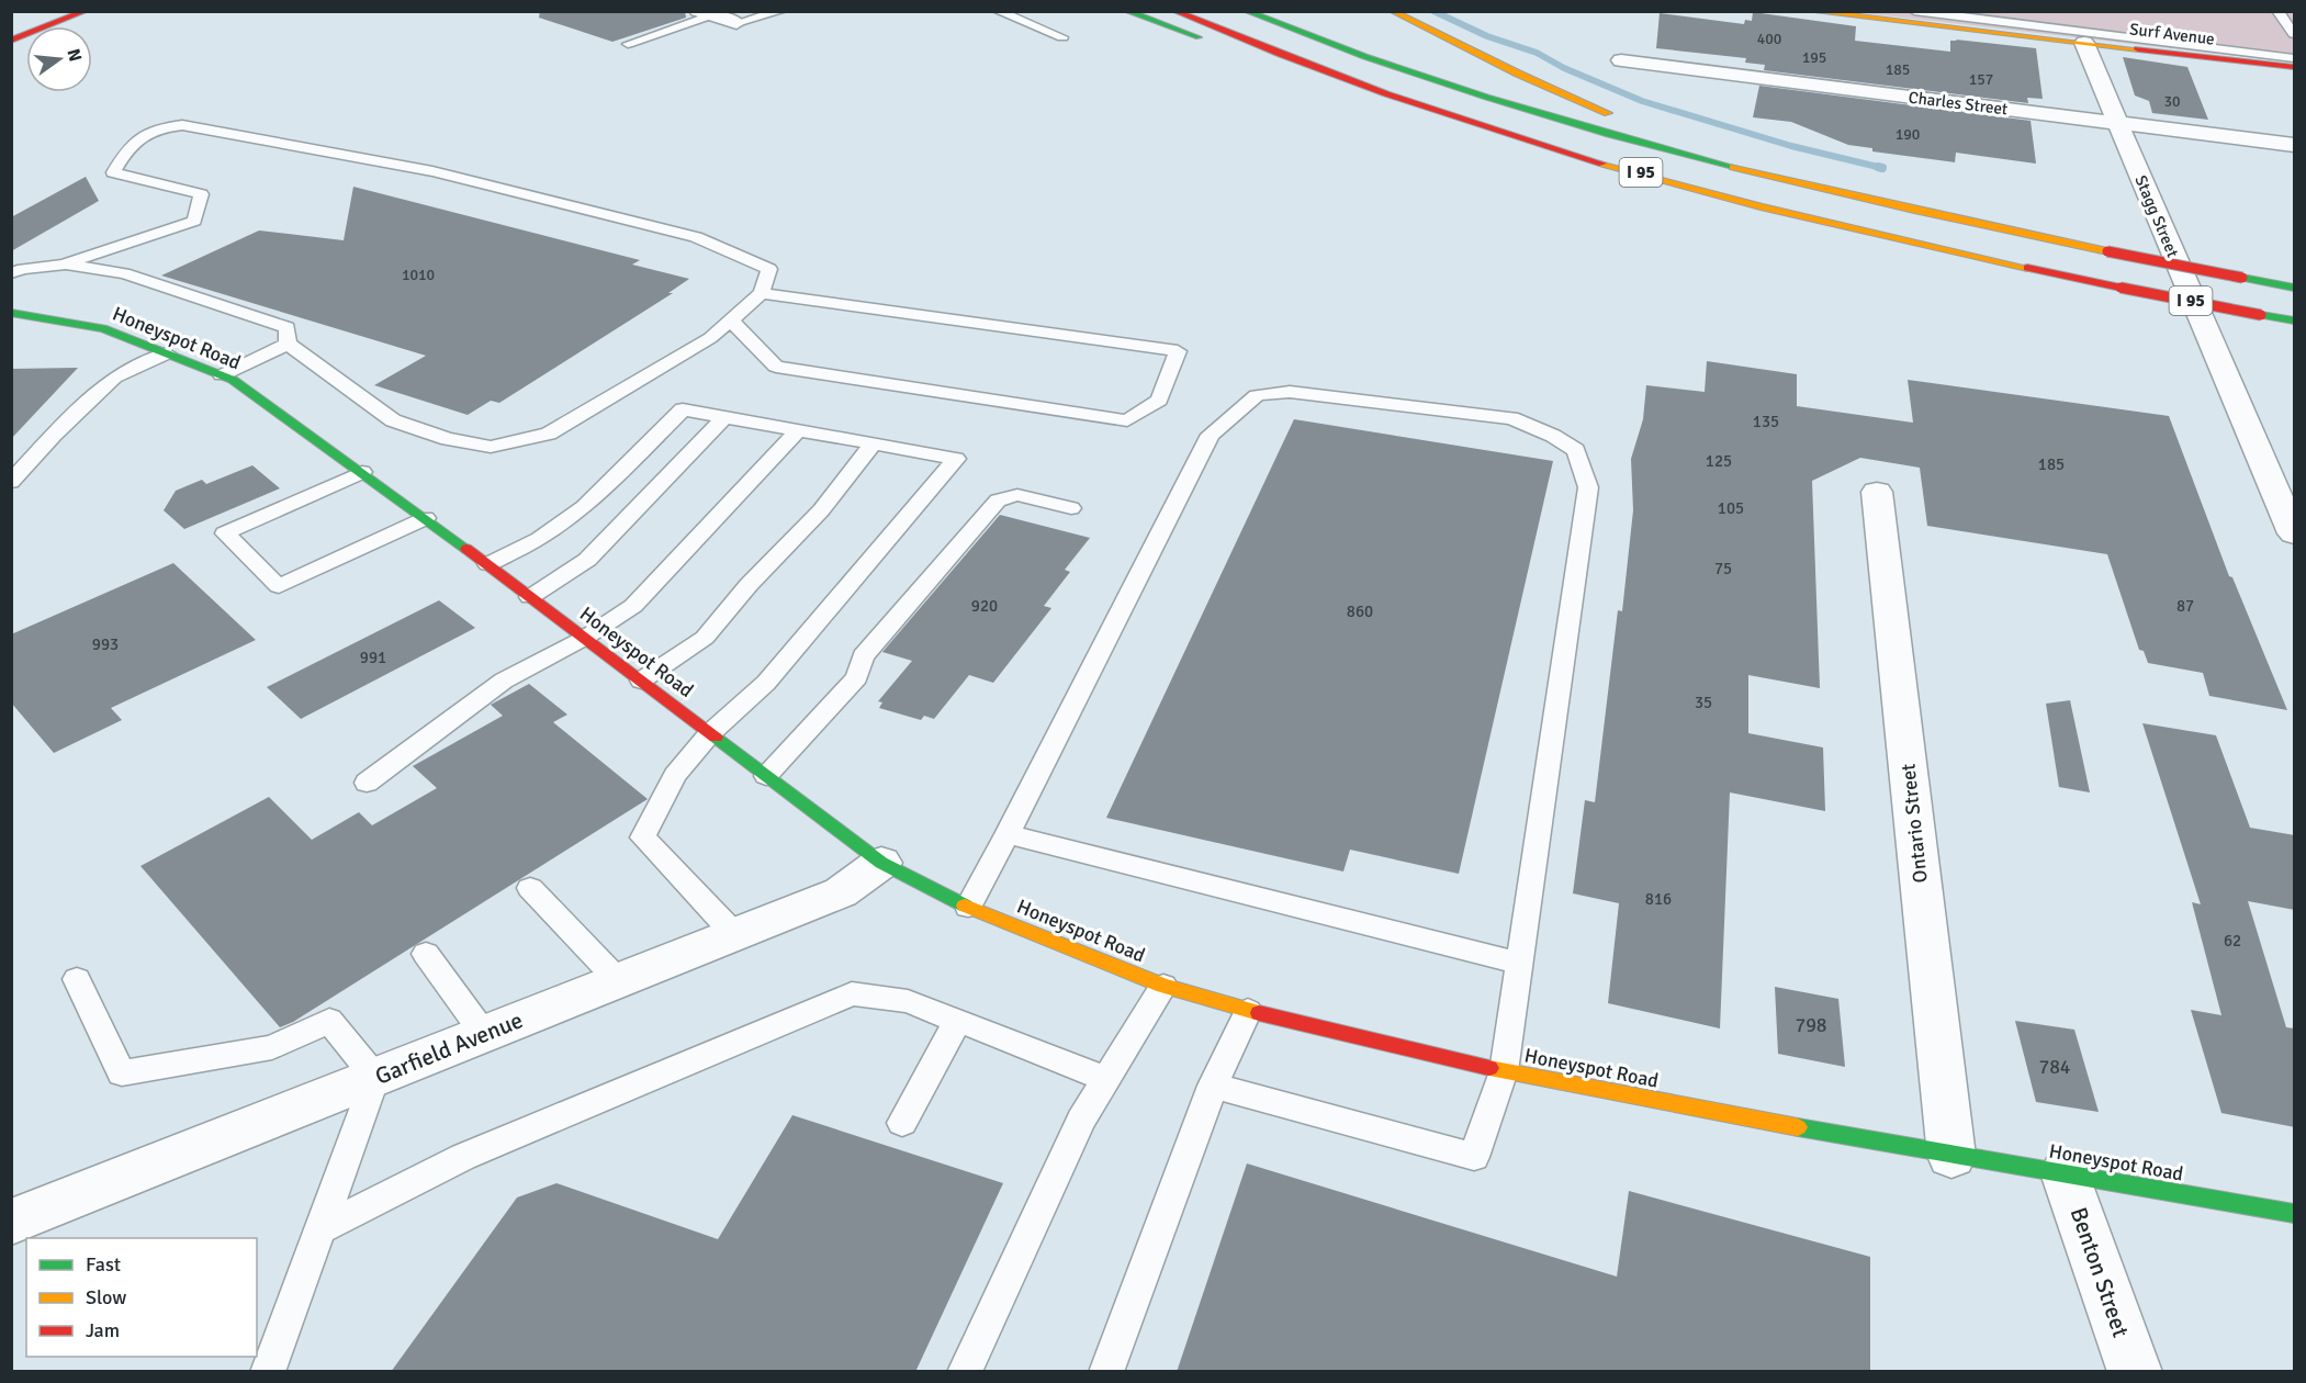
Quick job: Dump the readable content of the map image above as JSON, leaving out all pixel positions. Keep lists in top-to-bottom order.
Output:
{
  "streets": {
    "main road": ["Surf Avenue", "I 95", "Honeyspot Road"],
    "street": [
      "Charles Street",
      "Stagg Street",
      "Ontario Street",
      "Garfield Avenue",
      "Benton Street"
    ]
  },
  "crossings": [
    ["Surf Avenue", "Stagg Street"],
    ["Charles Street", "Stagg Street"],
    ["Honeyspot Road", "Ontario Street"],
    ["Honeyspot Road", "Garfield Avenue"],
    ["Honeyspot Road", "Benton Street"]
  ],
  "house_numbers": [
    "400",
    "195",
    "185",
    "157",
    "30",
    "190",
    "1010",
    "135",
    "125",
    "185",
    "105",
    "75",
    "920",
    "87",
    "860",
    "993",
    "991",
    "35",
    "816",
    "62",
    "798",
    "784"
  ],
  "legend": ["Fast", "Slow", "Jam"],
  "north": "right"
}
